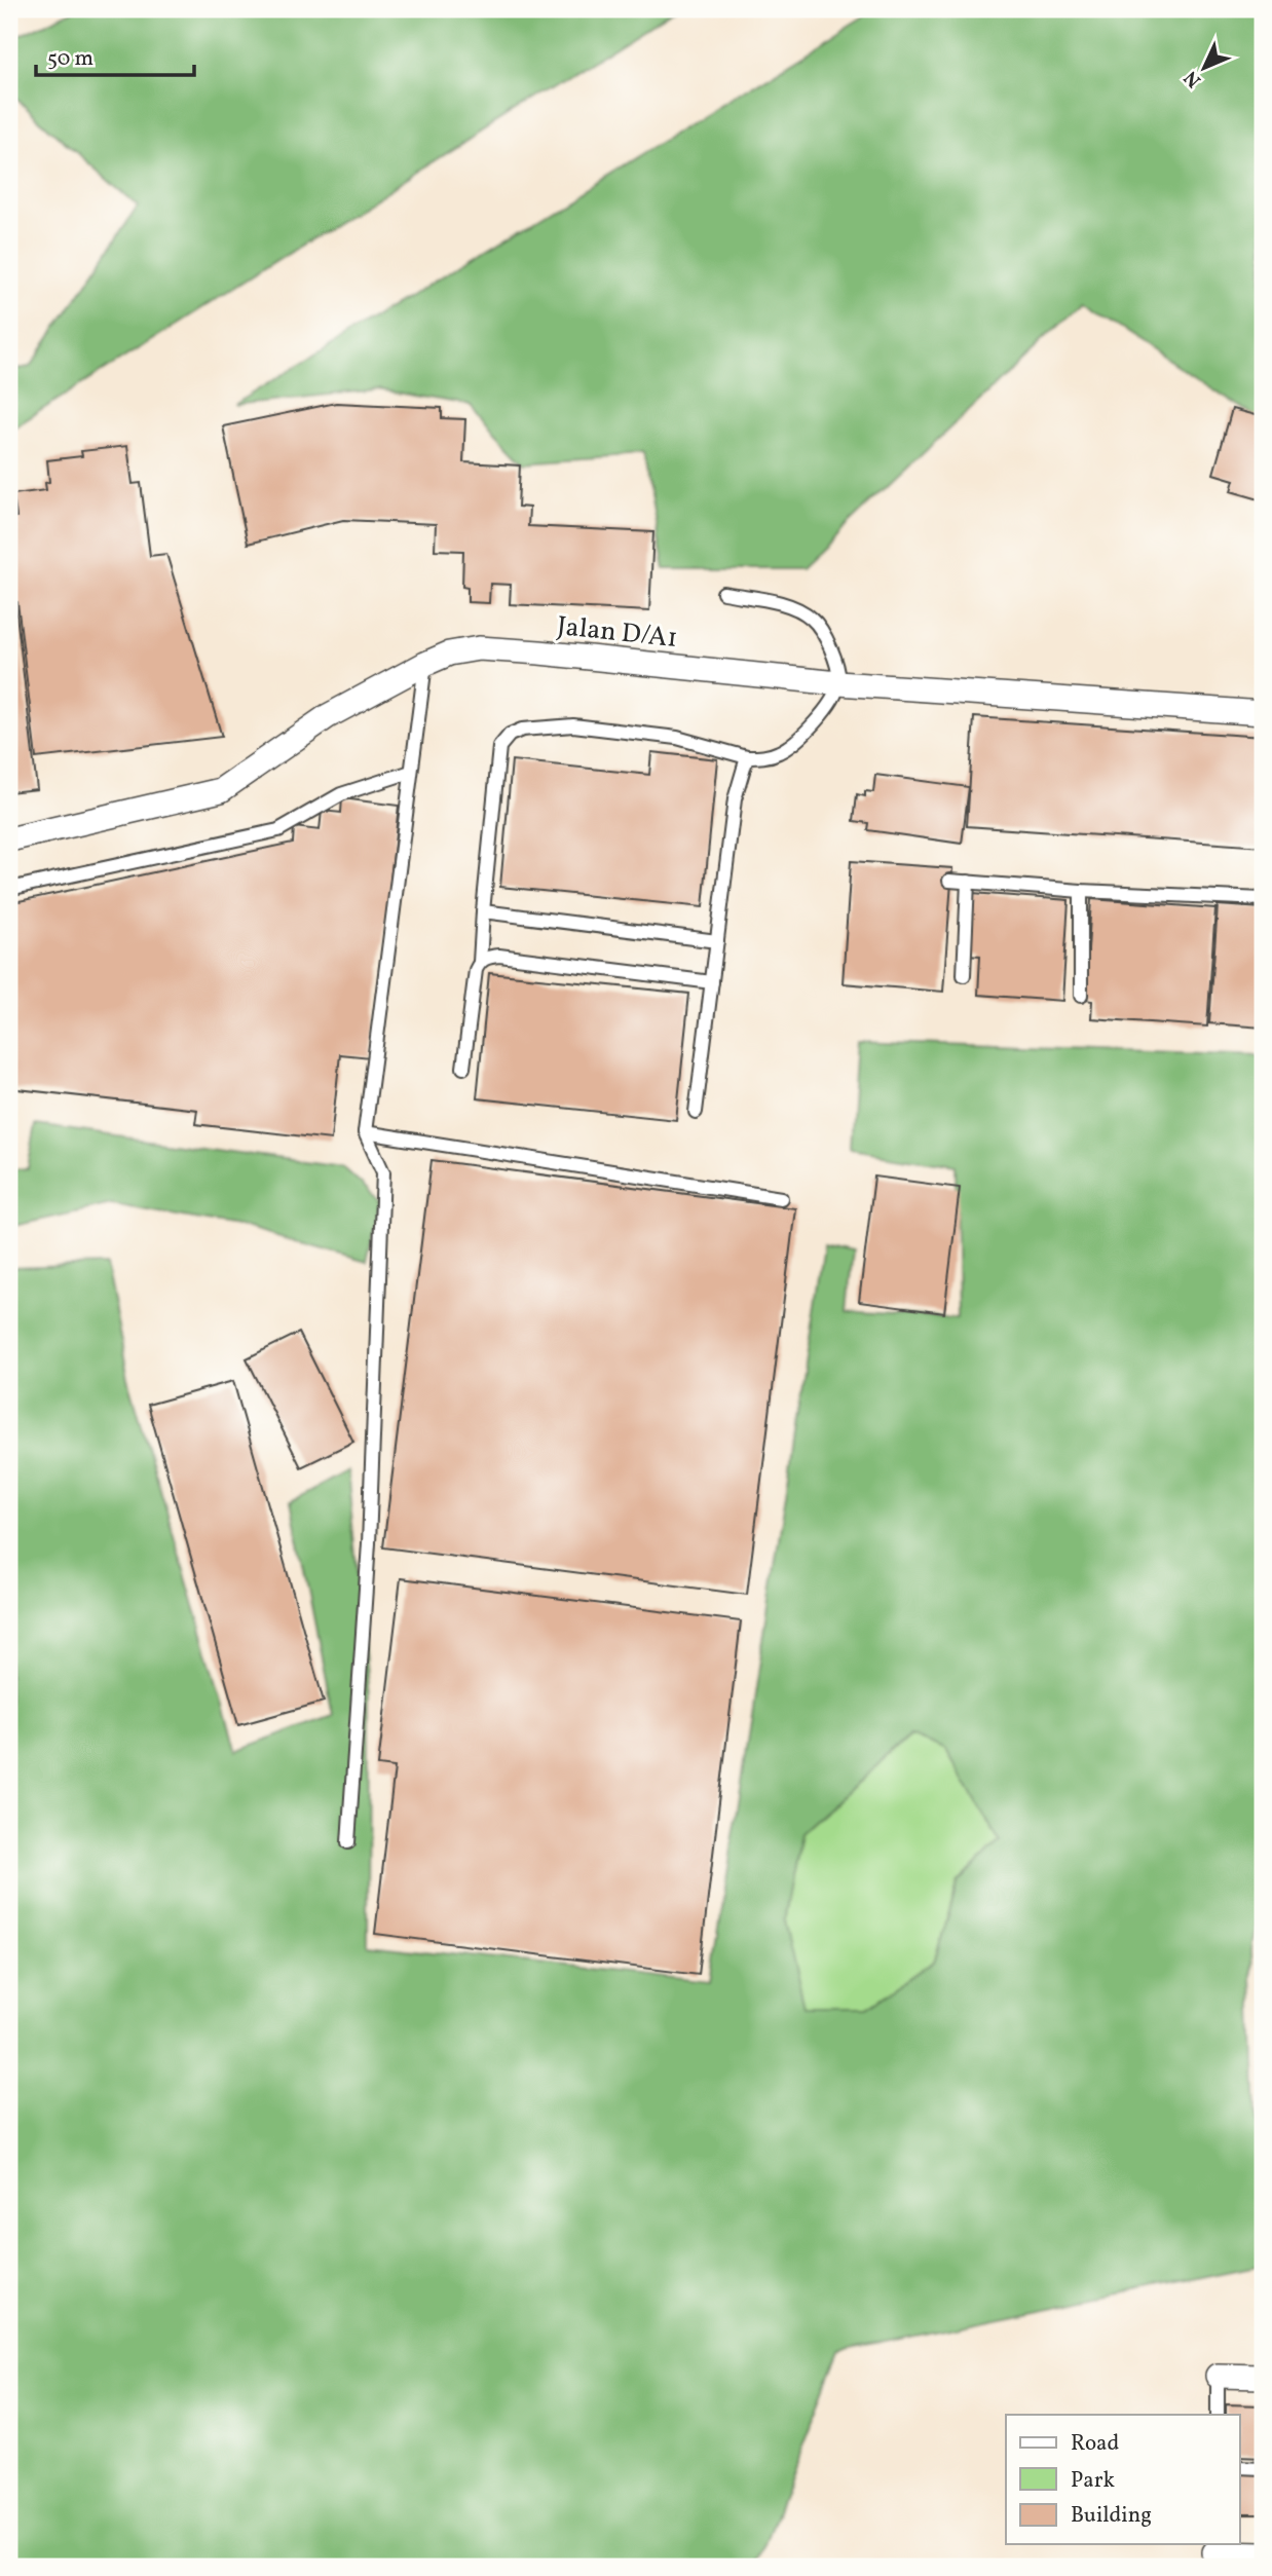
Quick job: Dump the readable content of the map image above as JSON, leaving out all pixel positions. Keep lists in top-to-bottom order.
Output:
{
  "streets": {
    "street": ["Jalan D/A1"]
  },
  "legend": ["Road", "Park", "Building"],
  "scale_bar": "50 m",
  "north": "bottom left"
}
